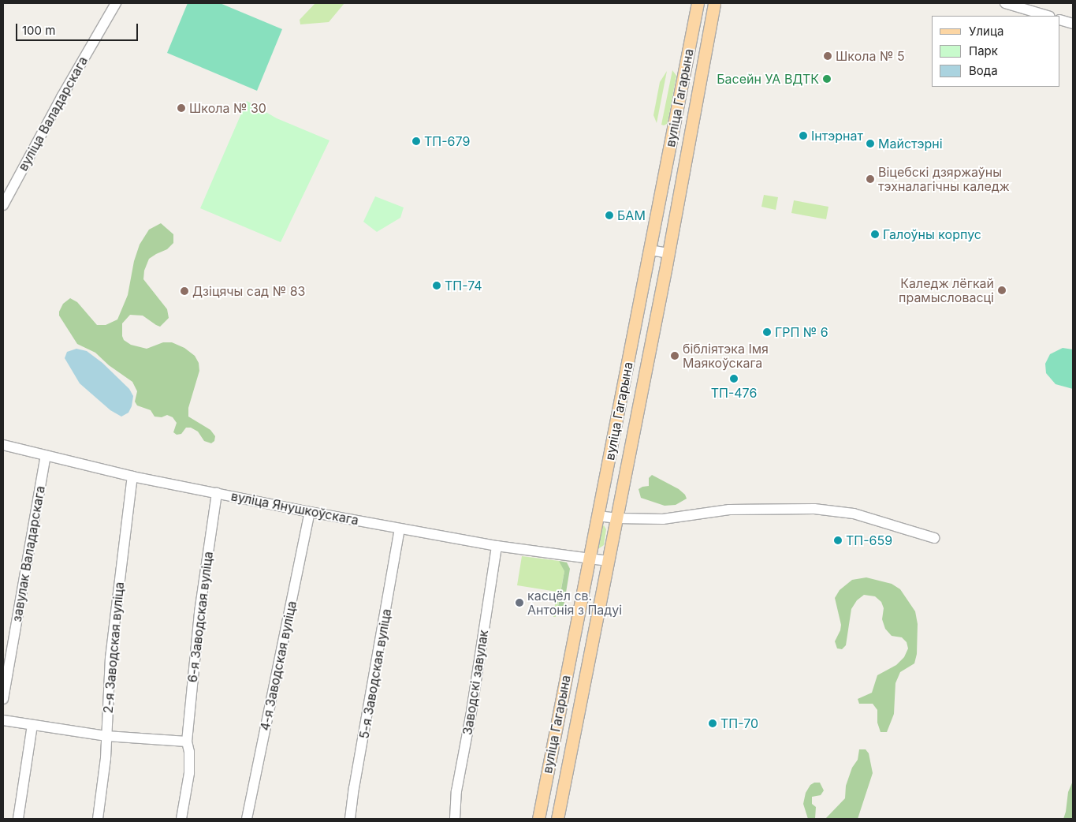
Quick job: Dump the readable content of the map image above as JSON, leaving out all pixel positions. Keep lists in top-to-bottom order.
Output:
{
  "streets": {
    "main road": ["вуліца Гагарына"],
    "street": [
      "вуліца Валадарскага",
      "вуліца Янушкоўскага",
      "завулак Валадарскага",
      "6-я Заводская вуліца",
      "2-я Заводская вуліца",
      "4-я Заводская вуліца",
      "5-я Заводская вуліца",
      "Заводскі завулак"
    ]
  },
  "crossings": [
    ["вуліца Гагарына", "вуліца Янушкоўскага"],
    ["вуліца Янушкоўскага", "завулак Валадарскага"],
    ["вуліца Янушкоўскага", "6-я Заводская вуліца"],
    ["вуліца Янушкоўскага", "2-я Заводская вуліца"],
    ["вуліца Янушкоўскага", "4-я Заводская вуліца"],
    ["вуліца Янушкоўскага", "5-я Заводская вуліца"],
    ["вуліца Янушкоўскага", "Заводскі завулак"]
  ],
  "places": [
    "Школа № 5",
    "Басейн УА ВДТК",
    "Школа № 30",
    "Інтэрнат",
    "ТП-679",
    "Майстэрні",
    "Віцебскі дзяржаўны тэхналагічны каледж",
    "БАМ",
    "Галоўны корпус",
    "ТП-74",
    "Каледж лёгкай прамысловасці",
    "Дзіцячы сад № 83",
    "ГРП № 6",
    "бібліятэка Імя Маякоўскага",
    "ТП-476",
    "ТП-659",
    "касцёл св. Антонія з Падуі",
    "ТП-70"
  ],
  "legend": ["Улица", "Парк", "Вода"],
  "scale_bar": "100 m"
}
